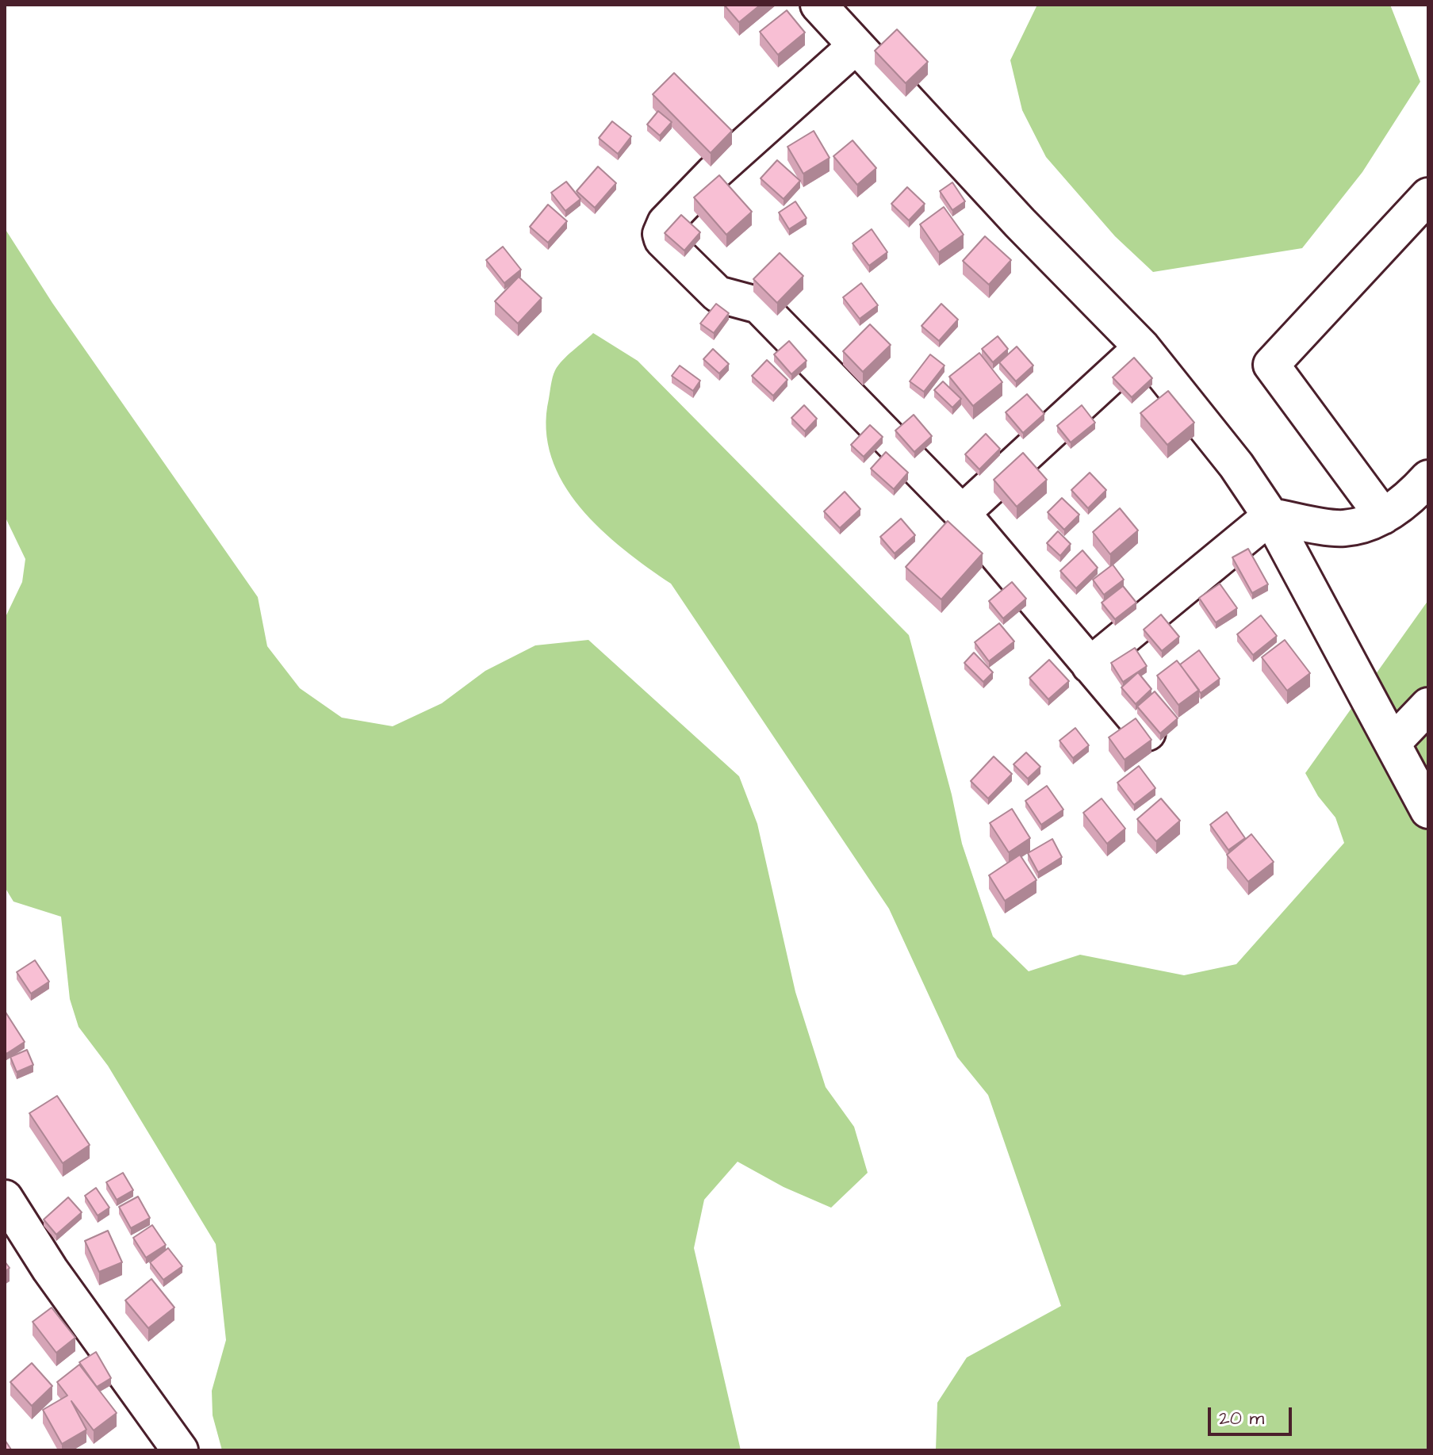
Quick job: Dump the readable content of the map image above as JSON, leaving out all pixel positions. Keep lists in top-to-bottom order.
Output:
{
  "scale_bar": "20 m"
}
